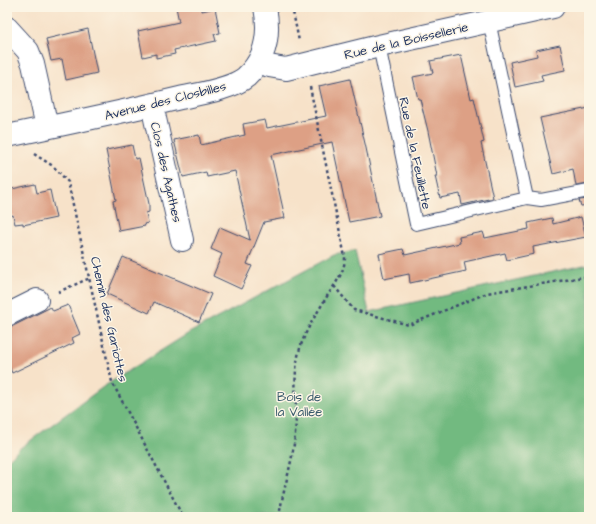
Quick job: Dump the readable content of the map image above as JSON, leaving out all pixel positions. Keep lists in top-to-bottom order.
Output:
{
  "streets": {
    "street": ["Rue de la Boissellerie", "Avenue des Closbilles", "Clos des Agathes"],
    "lane": ["Rue de la Feuillette"],
    "path": ["Chemin des Gariottes"]
  },
  "crossings": [
    ["Rue de la Boissellerie", "Avenue des Closbilles"],
    ["Rue de la Boissellerie", "Rue de la Feuillette"],
    ["Avenue des Closbilles", "Clos des Agathes"]
  ],
  "parks": ["Bois de la Vallée"]
}
